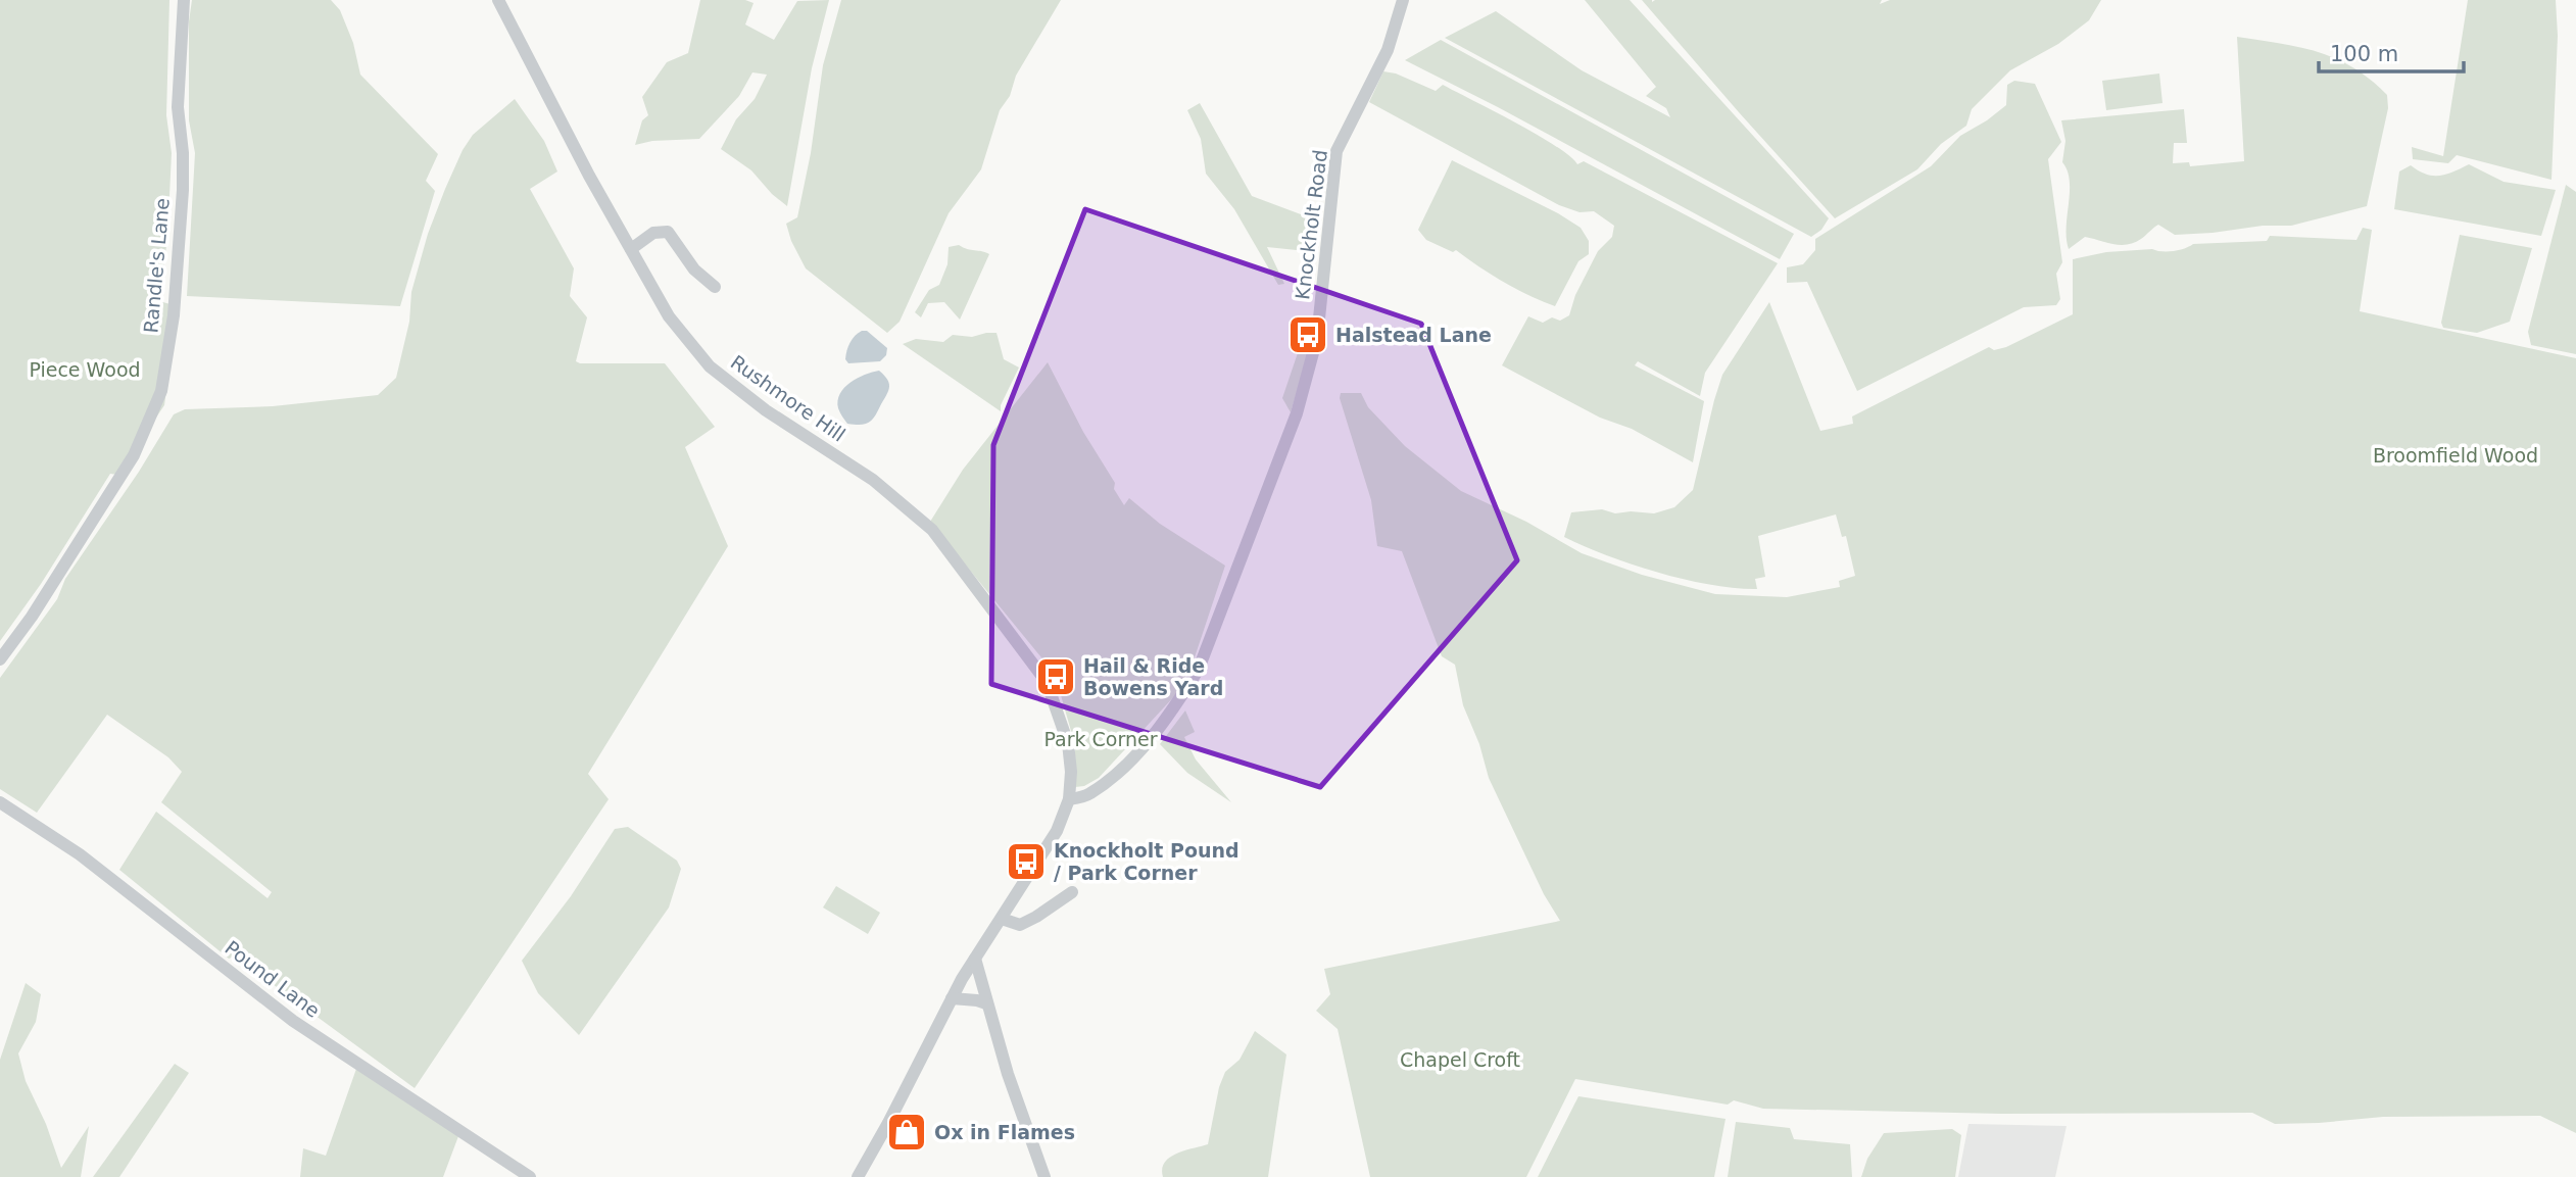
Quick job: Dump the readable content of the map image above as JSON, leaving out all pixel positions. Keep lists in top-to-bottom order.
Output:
{
  "streets": {
    "street": [
      "Knockholt Road",
      "Randle's Lane",
      "Rushmore Hill",
      "Pound Lane"
    ]
  },
  "crossings": [
    ["Knockholt Road", "Rushmore Hill"]
  ],
  "parks": [
    "Piece Wood",
    "Broomfield Wood",
    "Park Corner",
    "Chapel Croft"
  ],
  "places": {
    "bus stop": ["Halstead Lane", "Hail & Ride Bowens Yard", "Knockholt Pound / Park Corner"],
    "shop": ["Ox in Flames"]
  },
  "scale_bar": "100 m"
}
